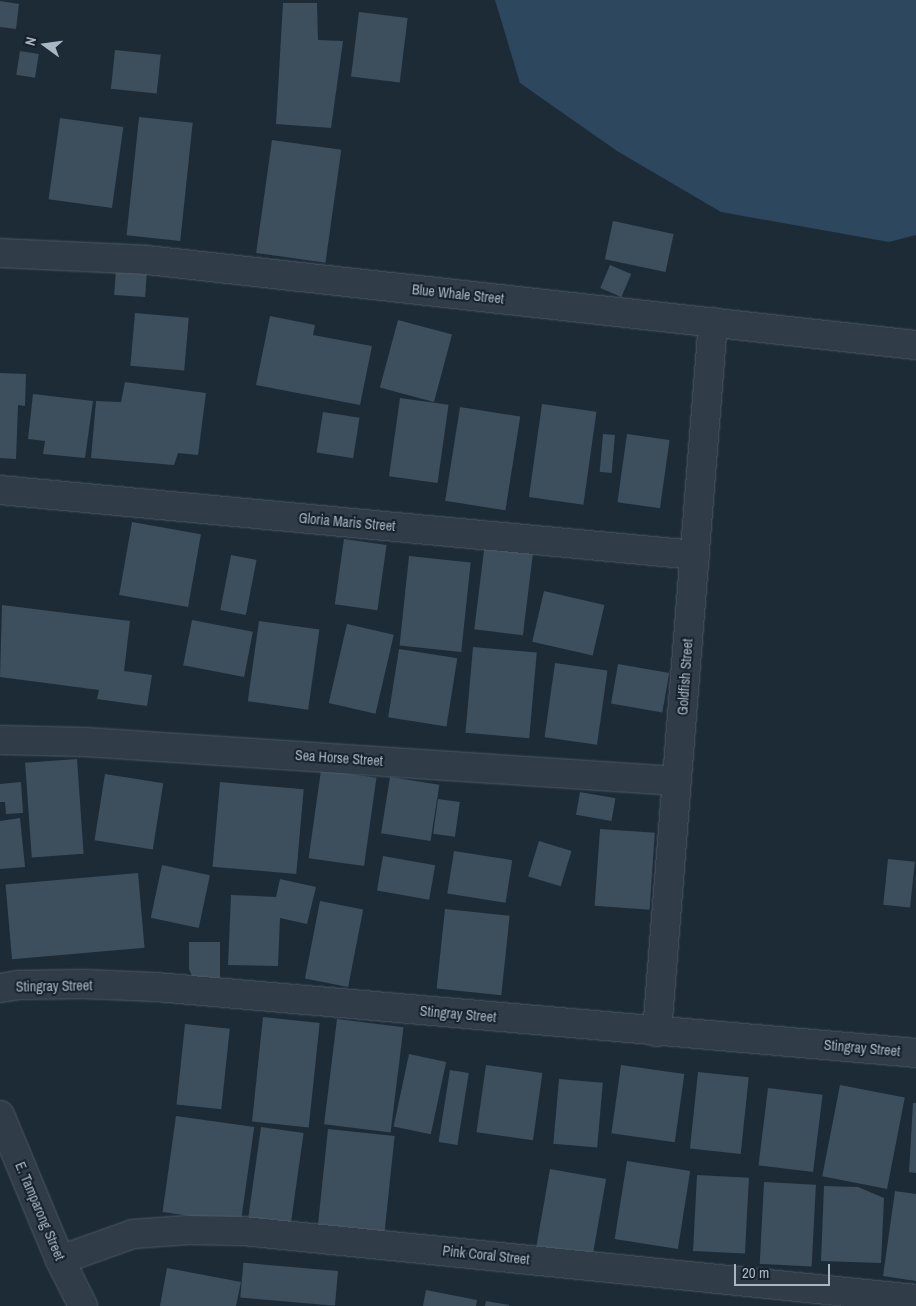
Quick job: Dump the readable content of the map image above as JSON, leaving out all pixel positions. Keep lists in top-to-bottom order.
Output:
{
  "streets": {
    "street": [
      "Blue Whale Street",
      "Gloria Maris Street",
      "Goldfish Street",
      "Sea Horse Street",
      "Stingray Street",
      "E. Tamparong Street",
      "Pink Coral Street"
    ]
  },
  "crossings": [
    ["Blue Whale Street", "Goldfish Street"],
    ["Gloria Maris Street", "Goldfish Street"],
    ["Goldfish Street", "Sea Horse Street"],
    ["Goldfish Street", "Stingray Street"],
    ["E. Tamparong Street", "Pink Coral Street"]
  ],
  "scale_bar": "20 m",
  "north": "left"
}
